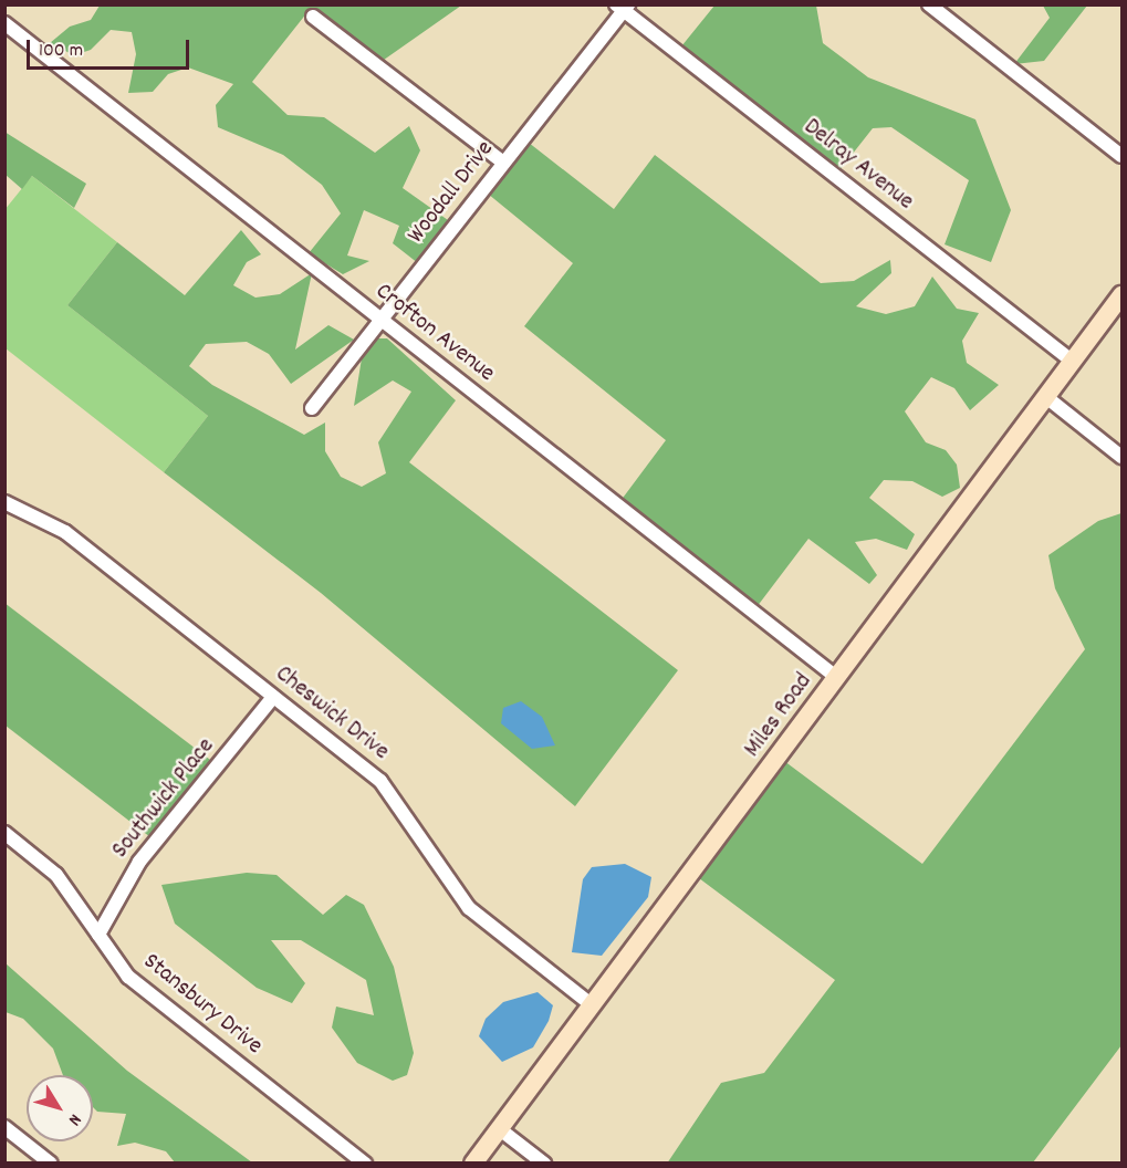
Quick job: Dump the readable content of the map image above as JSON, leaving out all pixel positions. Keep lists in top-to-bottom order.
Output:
{
  "streets": {
    "main road": ["Miles Road"],
    "street": [
      "Delray Avenue",
      "Woodall Drive",
      "Crofton Avenue",
      "Cheswick Drive",
      "Southwick Place",
      "Stansbury Drive"
    ]
  },
  "crossings": [
    ["Delray Avenue", "Woodall Drive"],
    ["Delray Avenue", "Miles Road"],
    ["Woodall Drive", "Crofton Avenue"],
    ["Crofton Avenue", "Miles Road"],
    ["Cheswick Drive", "Miles Road"],
    ["Cheswick Drive", "Southwick Place"],
    ["Southwick Place", "Stansbury Drive"]
  ],
  "scale_bar": "100 m",
  "north": "bottom right"
}
